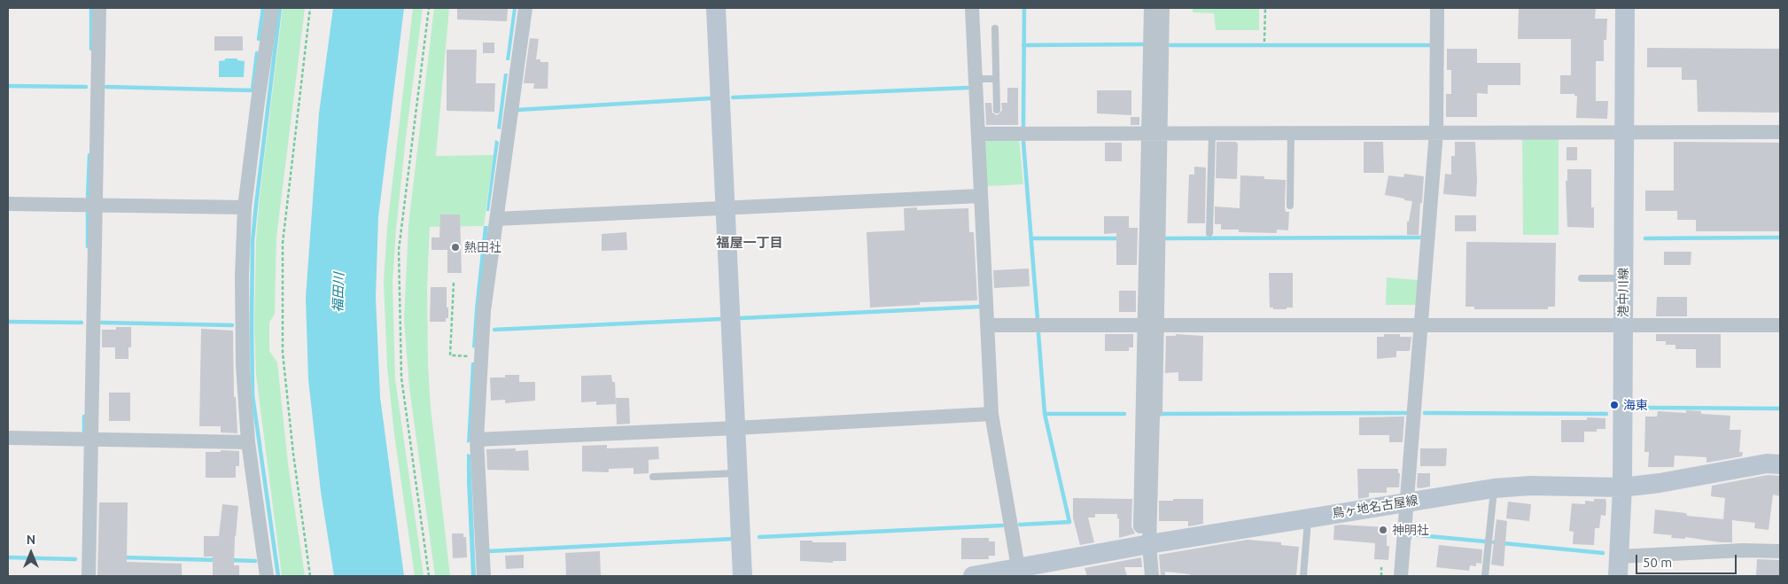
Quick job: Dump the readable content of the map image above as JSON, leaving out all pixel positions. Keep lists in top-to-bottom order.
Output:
{
  "streets": {
    "main road": ["港中川線", "鳥ヶ地名古屋線"]
  },
  "crossings": [
    ["港中川線", "鳥ヶ地名古屋線"]
  ],
  "districts": ["福屋一丁目"],
  "water": ["福田川"],
  "places": ["熱田社", "海東", "神明社"],
  "scale_bar": "50 m",
  "north": "top"
}
